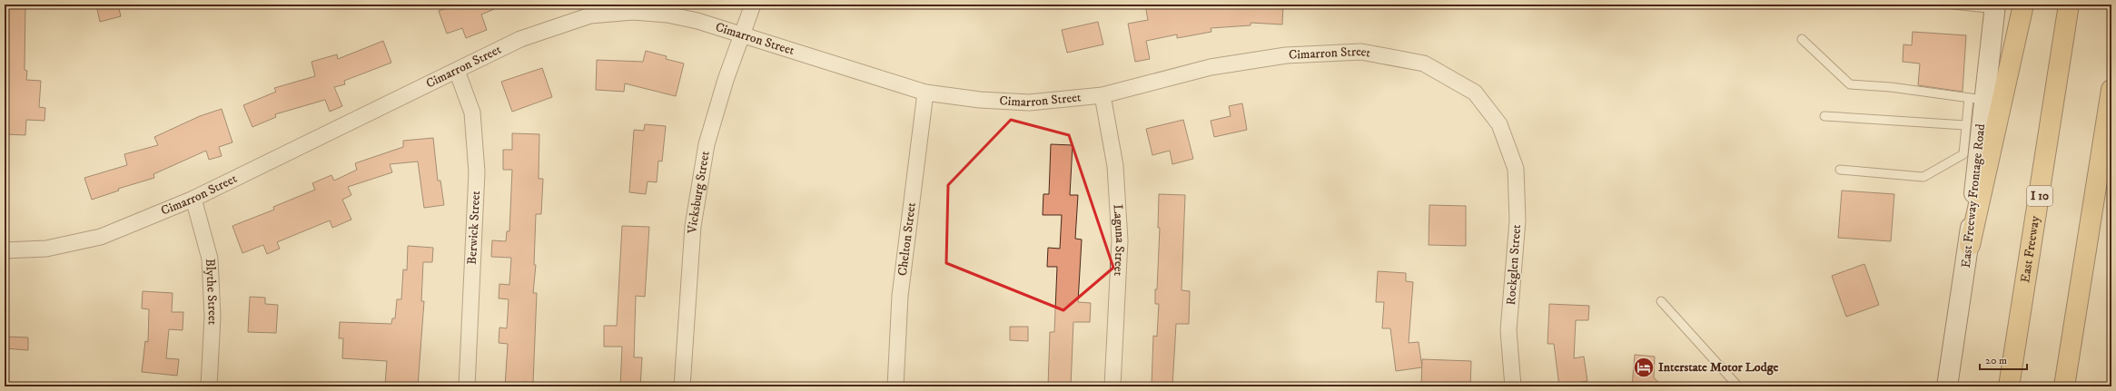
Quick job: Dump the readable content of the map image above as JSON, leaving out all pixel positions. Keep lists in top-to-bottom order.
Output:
{
  "streets": {
    "highway": ["I 10", "East Freeway"],
    "main road": ["East Freeway Frontage Road"],
    "street": [
      "Cimarron Street",
      "Vicksburg Street",
      "Berwick Street",
      "Chelton Street",
      "Laguna Street",
      "Rockglen Street",
      "Blythe Street"
    ]
  },
  "crossings": [
    ["Cimarron Street", "Vicksburg Street"],
    ["Cimarron Street", "Berwick Street"],
    ["Cimarron Street", "Chelton Street"],
    ["Cimarron Street", "Laguna Street"],
    ["Cimarron Street", "Rockglen Street"],
    ["Cimarron Street", "Blythe Street"]
  ],
  "places": {
    "hotel": ["Interstate Motor Lodge"]
  },
  "scale_bar": "20 m"
}
